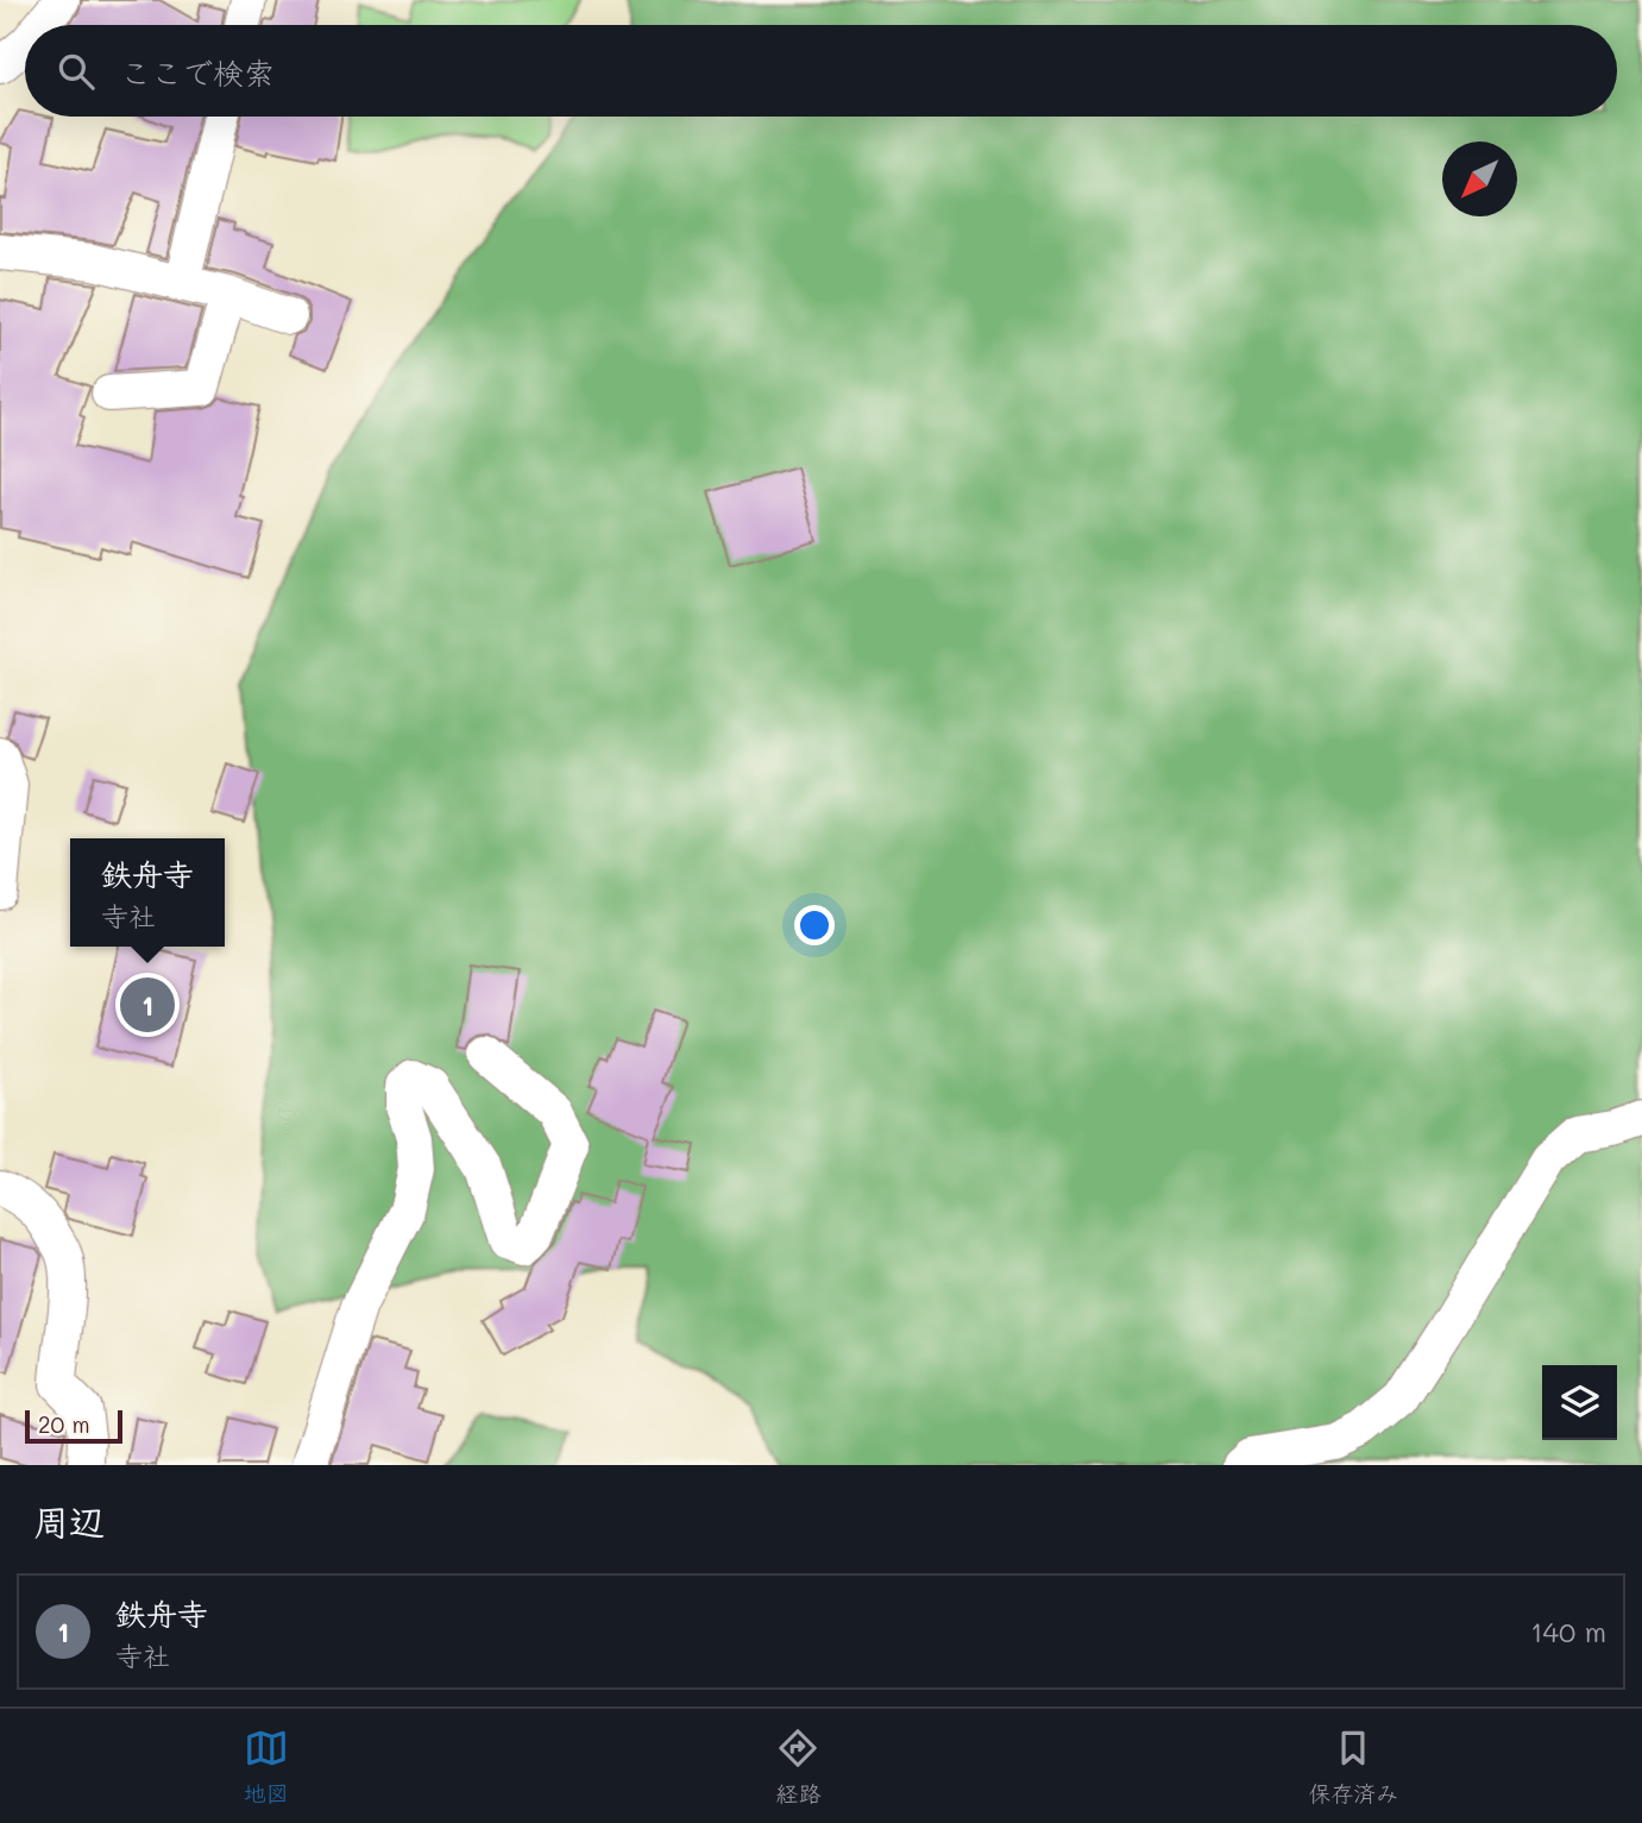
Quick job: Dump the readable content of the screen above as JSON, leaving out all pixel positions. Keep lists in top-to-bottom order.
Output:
{
  "scale_bar": "20 m",
  "north": "bottom left",
  "page": {
    "search": "ここで検索",
    "popup": ["鉄舟寺", "寺社"],
    "pins": "1",
    "scale": "20 m",
    "heading": "周辺",
    "list": [
      {
        "mark": "1",
        "name": "鉄舟寺",
        "note": "寺社",
        "value": "140 m"
      }
    ],
    "nav": ["地図", "経路", "保存済み"]
  }
}
